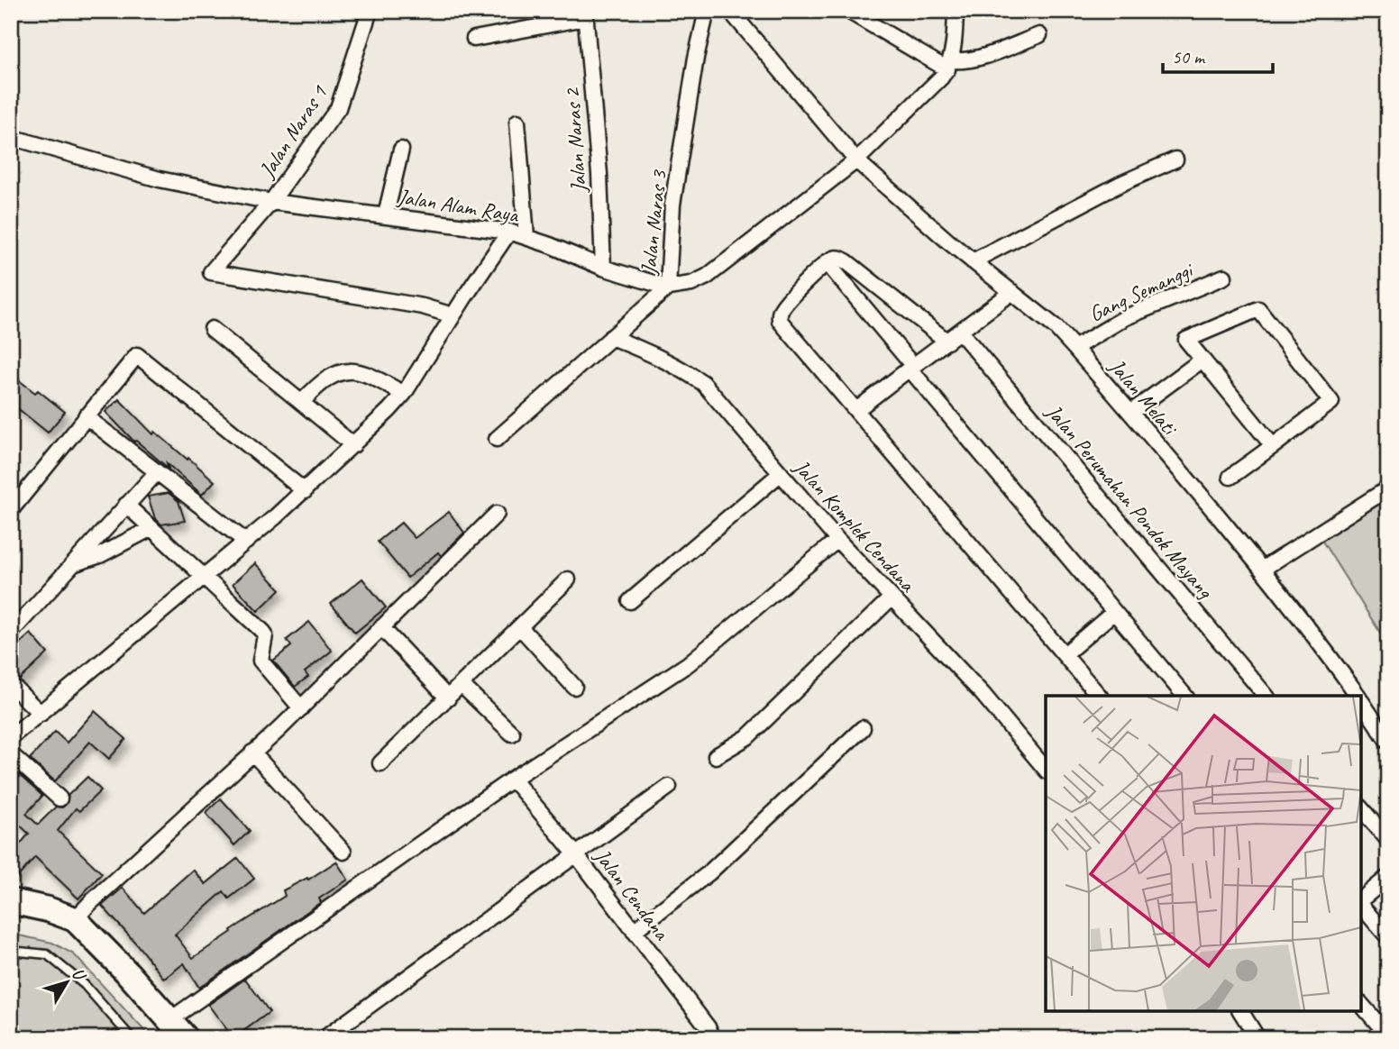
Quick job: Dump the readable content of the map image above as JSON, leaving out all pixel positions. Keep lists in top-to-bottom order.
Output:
{
  "streets": {
    "street": [
      "Jalan Naras 1",
      "Jalan Naras 2",
      "Jalan Alam Raya",
      "Jalan Naras 3",
      "Gang Semanggi",
      "Jalan Melati",
      "Jalan Perumahan Pondok Mayang",
      "Jalan Komplek Cendana",
      "Jalan Cendana"
    ]
  },
  "crossings": [
    ["Jalan Naras 1", "Jalan Alam Raya"],
    ["Jalan Naras 2", "Jalan Alam Raya"],
    ["Jalan Alam Raya", "Jalan Naras 3"],
    ["Jalan Naras 3", "Jalan Komplek Cendana"],
    ["Gang Semanggi", "Jalan Melati"]
  ],
  "scale_bar": "50 m",
  "north": "top right"
}
